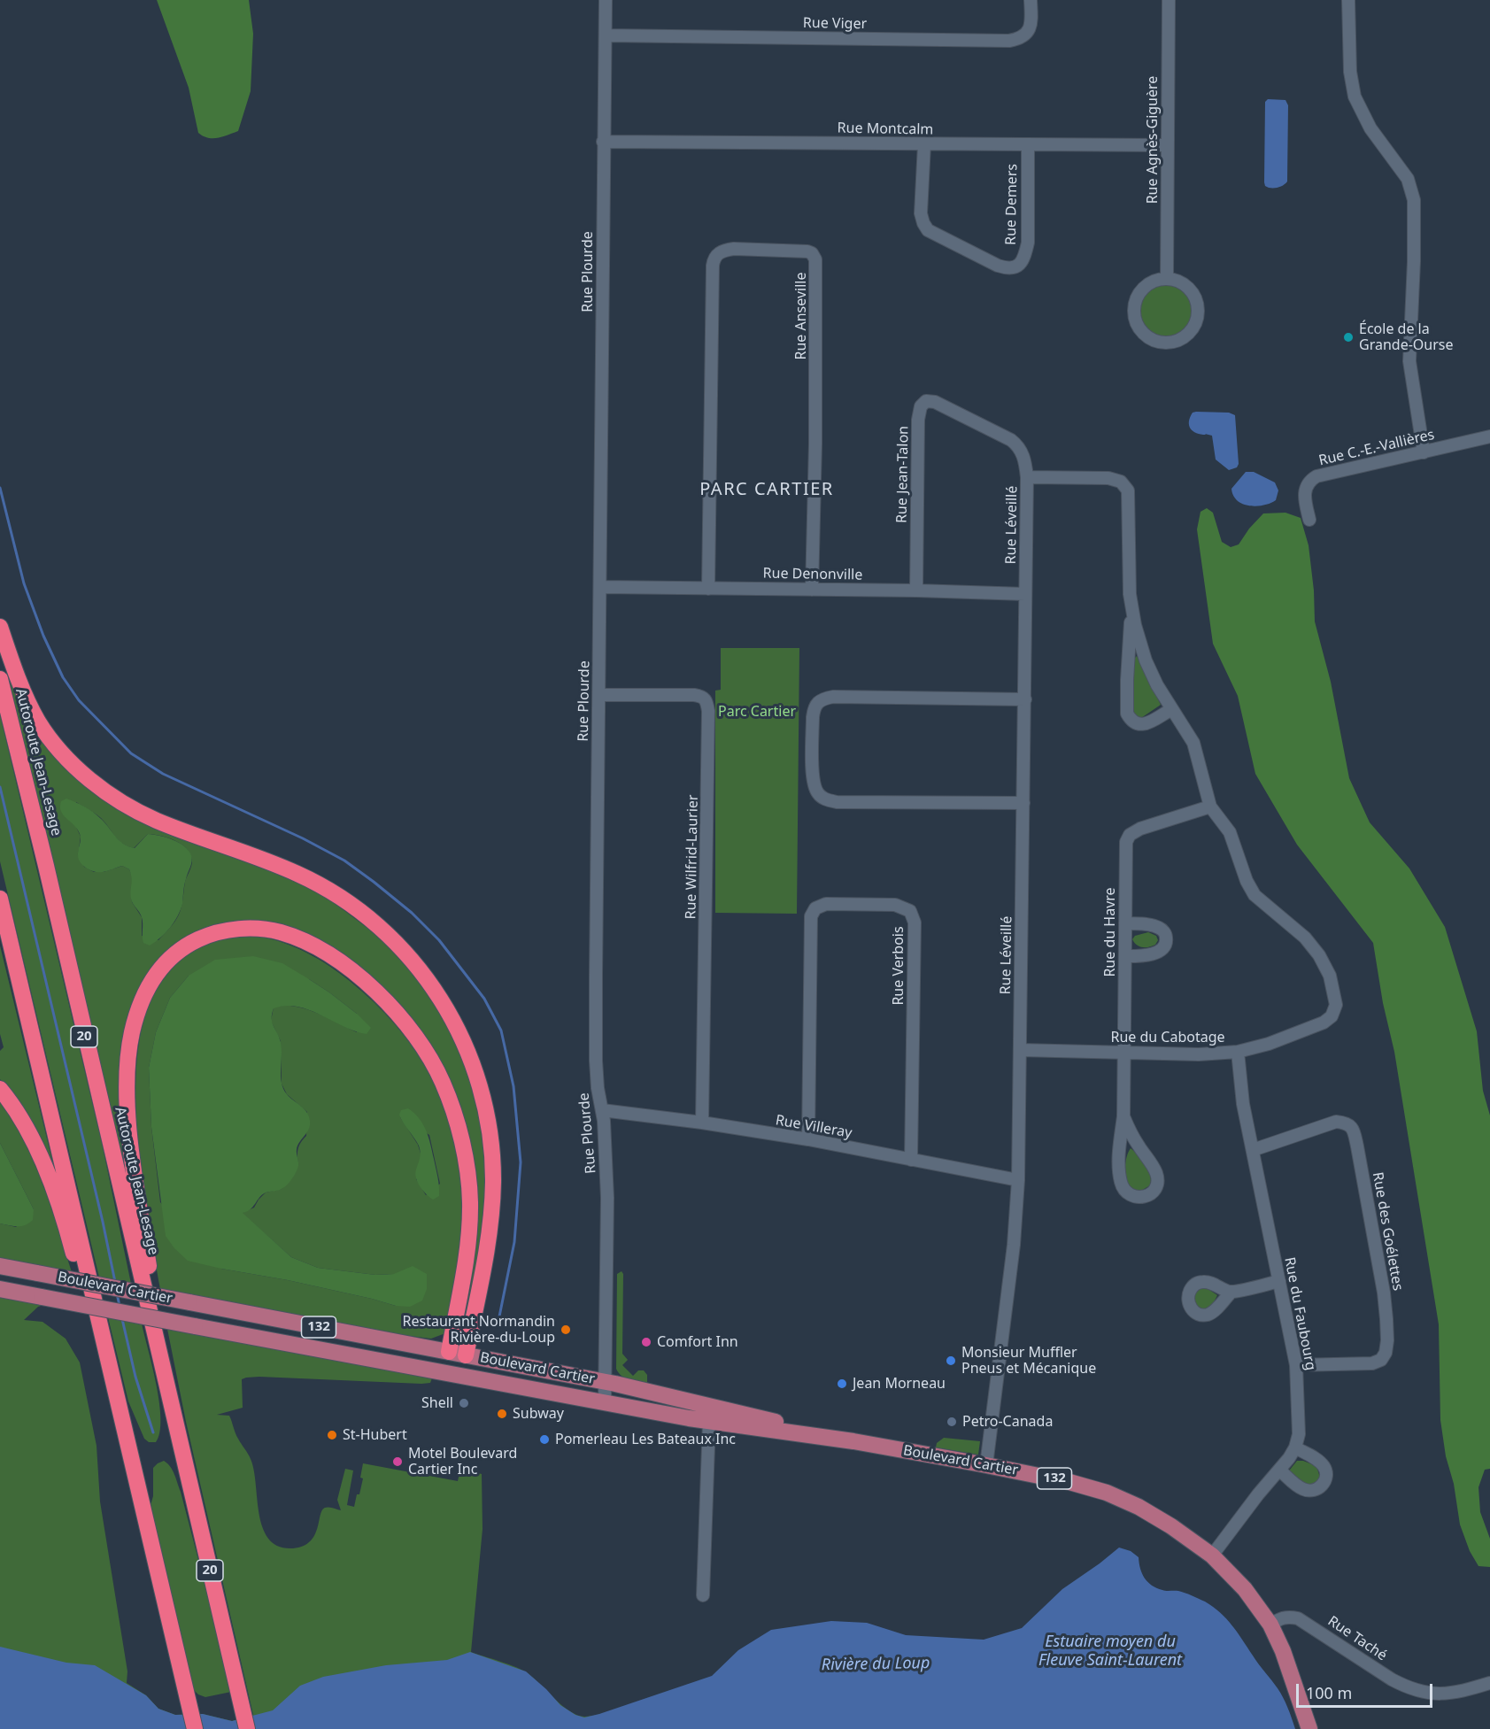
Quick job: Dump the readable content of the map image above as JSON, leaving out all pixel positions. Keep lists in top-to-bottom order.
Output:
{
  "streets": {
    "highway": ["Autoroute Jean-Lesage", "20"],
    "main road": ["Boulevard Cartier", "132"],
    "street": [
      "Rue Viger",
      "Rue Montcalm",
      "Rue Agnès-Giguère",
      "Rue Demers",
      "Rue Plourde",
      "Rue Anseville",
      "Rue C.-E.-Vallières",
      "Rue Jean-Talon",
      "Rue Léveillé",
      "Rue Denonville",
      "Rue Wilfrid-Laurier",
      "Rue du Havre",
      "Rue Verbois",
      "Rue du Cabotage",
      "Rue Villeray",
      "Rue des Goélettes",
      "Rue du Faubourg",
      "Rue Taché"
    ]
  },
  "crossings": [
    ["Rue Viger", "Rue Plourde"],
    ["Rue Montcalm", "Rue Agnès-Giguère"],
    ["Rue Montcalm", "Rue Demers"],
    ["Rue Montcalm", "Rue Plourde"],
    ["Rue Plourde", "Rue Denonville"],
    ["Rue Plourde", "Rue Wilfrid-Laurier"],
    ["Rue Plourde", "Rue Villeray"],
    ["Rue Plourde", "Boulevard Cartier"],
    ["Rue Anseville", "Rue Denonville"],
    ["Rue Jean-Talon", "Rue Léveillé"],
    ["Rue Jean-Talon", "Rue Denonville"],
    ["Rue Léveillé", "Rue Denonville"],
    ["Rue Léveillé", "Rue du Cabotage"],
    ["Rue Léveillé", "Rue Villeray"],
    ["Rue Léveillé", "Boulevard Cartier"],
    ["Rue Wilfrid-Laurier", "Rue Villeray"],
    ["Rue du Havre", "Rue du Cabotage"],
    ["Rue Verbois", "Rue Villeray"],
    ["Rue du Cabotage", "Rue du Faubourg"],
    ["Rue des Goélettes", "Rue du Faubourg"],
    ["Boulevard Cartier", "Rue du Faubourg"],
    ["Boulevard Cartier", "132"],
    ["Boulevard Cartier", "Rue Taché"],
    ["132", "Rue Taché"]
  ],
  "districts": ["PARC CARTIER"],
  "water": ["Estuaire moyen du Fleuve Saint-Laurent", "Rivière du Loup"],
  "parks": ["Parc Cartier"],
  "places": [
    "École de la Grande-Ourse",
    "Restaurant Normandin Rivière-du-Loup",
    "Comfort Inn",
    "Monsieur Muffler Pneus et Mécanique",
    "Jean Morneau",
    "Shell",
    "Subway",
    "Petro-Canada",
    "St-Hubert",
    "Pomerleau Les Bateaux Inc",
    "Motel Boulevard Cartier Inc"
  ],
  "scale_bar": "100 m"
}
